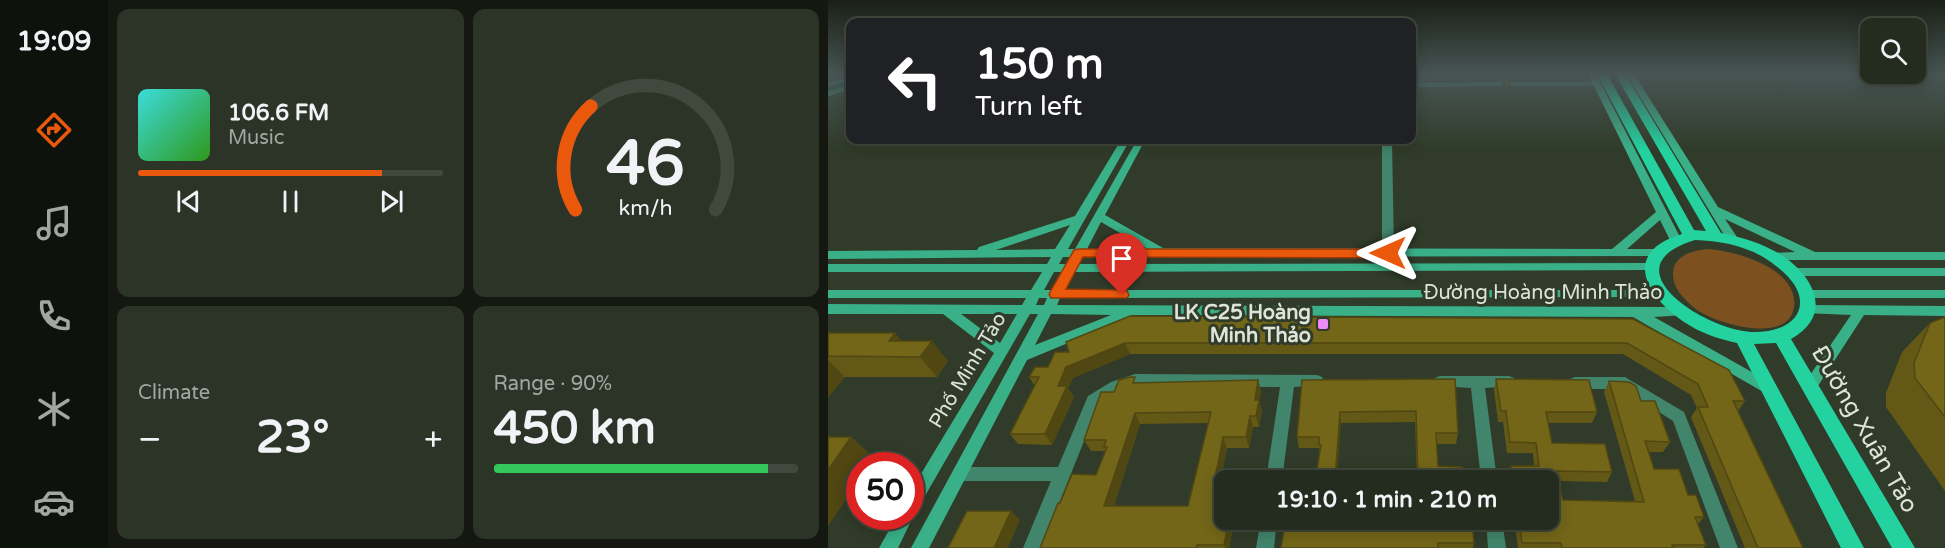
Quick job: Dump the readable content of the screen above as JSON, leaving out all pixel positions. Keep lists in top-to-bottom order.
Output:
{
  "streets": {
    "main road": ["Đường Hoàng Minh Thảo", "Phố Minh Tảo", "Đường Xuân Tảo"]
  },
  "crossings": [
    ["Đường Hoàng Minh Thảo", "Phố Minh Tảo"],
    ["Đường Hoàng Minh Thảo", "Đường Xuân Tảo"]
  ],
  "places": {
    "transit": ["LK C25 Hoàng Minh Thảo"]
  },
  "page": {
    "tabs": "19:09",
    "turn": ["150 m", "Turn left"],
    "song": ["106.6 FM", "Music"],
    "tile": [
      "Climate",
      ["Range · 90%", "450 km"]
    ],
    "heat": ["−", "23°", "+"],
    "limit": "50",
    "trip": "19:10 · 1 min · 210 m",
    "gauge": ["46", "km/h"]
  }
}
